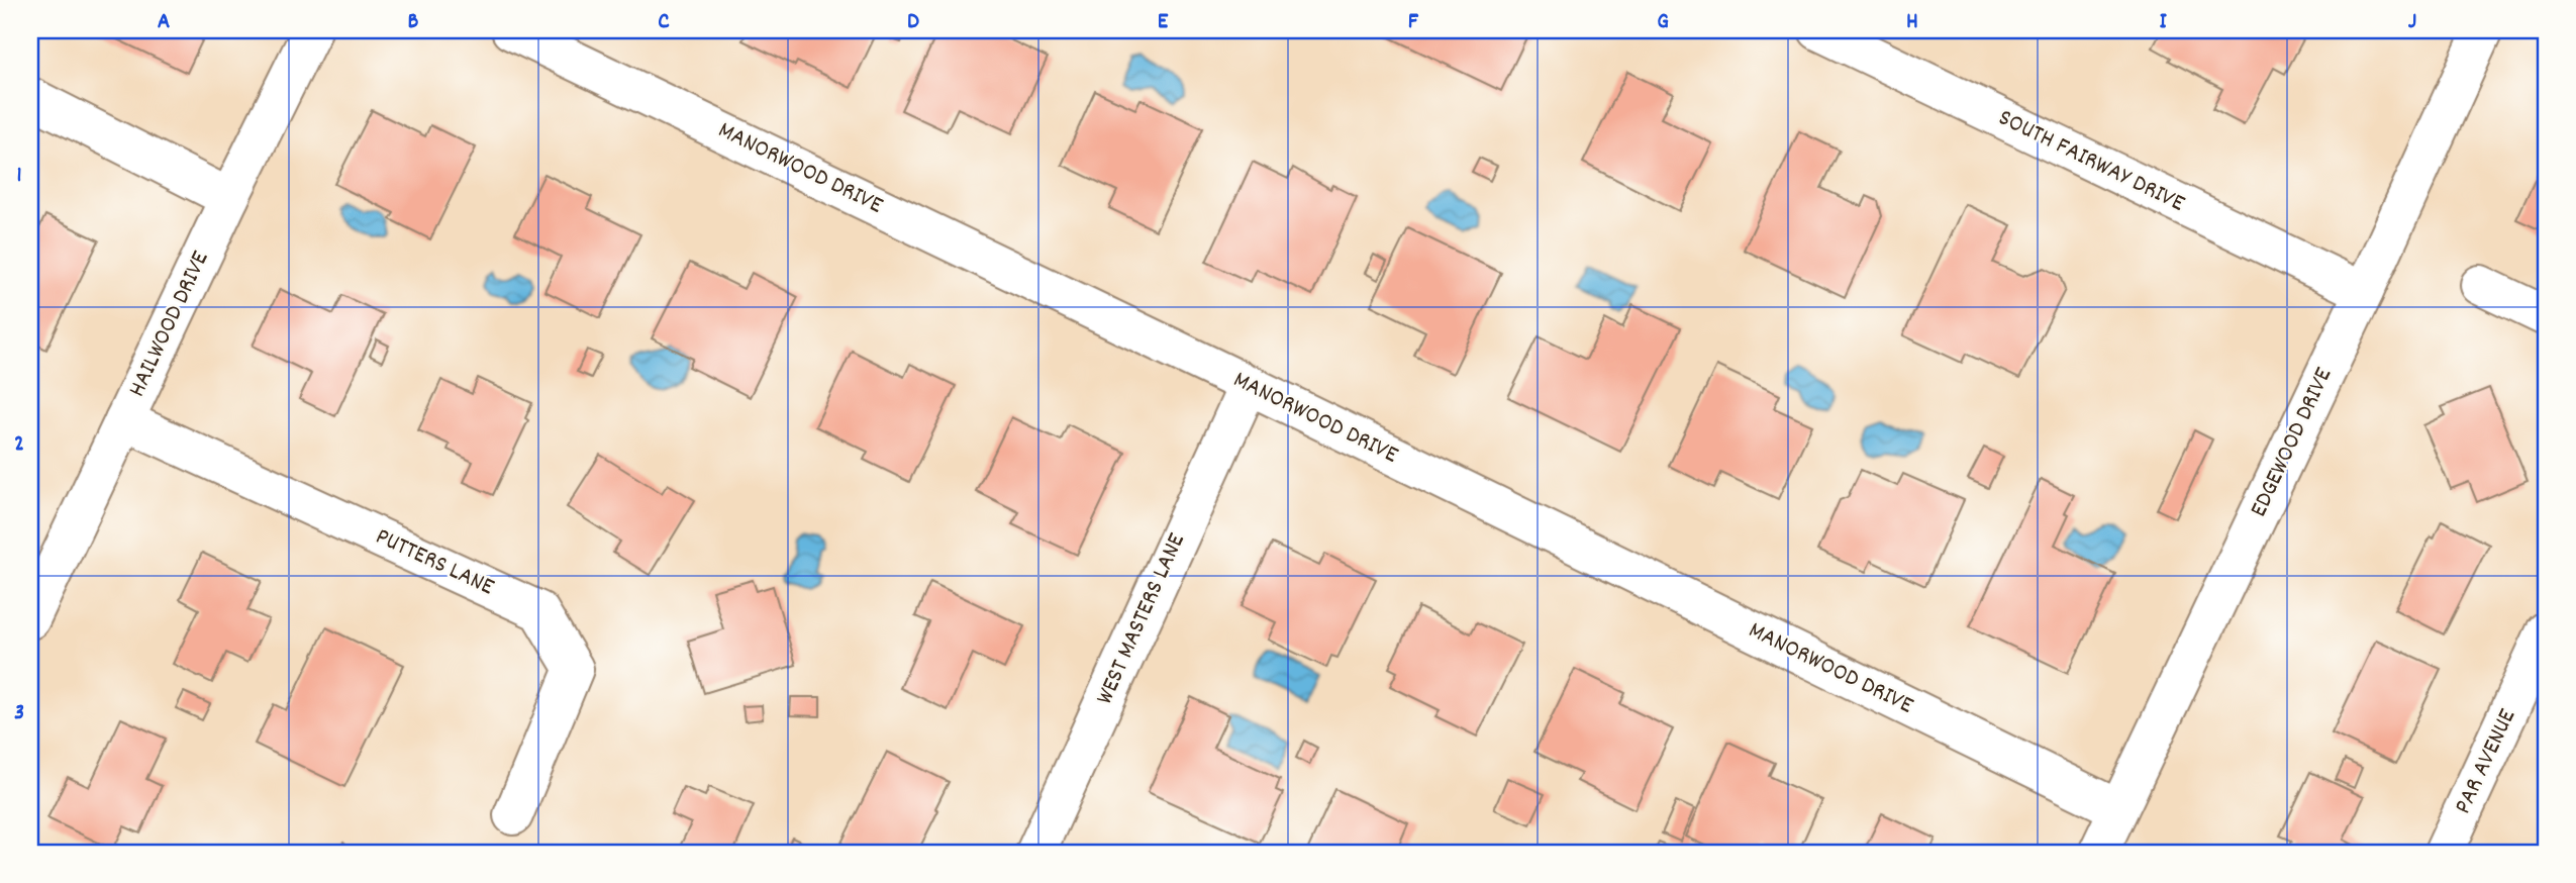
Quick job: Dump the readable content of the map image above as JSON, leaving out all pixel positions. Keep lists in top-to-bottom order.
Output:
{
  "streets": {
    "street": [
      "SOUTH FAIRWAY DRIVE",
      "MANORWOOD DRIVE",
      "HAILWOOD DRIVE",
      "EDGEWOOD DRIVE",
      "PUTTERS LANE",
      "WEST MASTERS LANE",
      "PAR AVENUE"
    ]
  },
  "crossings": [
    ["SOUTH FAIRWAY DRIVE", "EDGEWOOD DRIVE"],
    ["MANORWOOD DRIVE", "EDGEWOOD DRIVE"],
    ["MANORWOOD DRIVE", "WEST MASTERS LANE"],
    ["HAILWOOD DRIVE", "PUTTERS LANE"]
  ],
  "grid": {
    "columns": [
      "A",
      "B",
      "C",
      "D",
      "E",
      "F",
      "G",
      "H",
      "I",
      "J"
    ],
    "rows": ["1", "2", "3"]
  }
}
